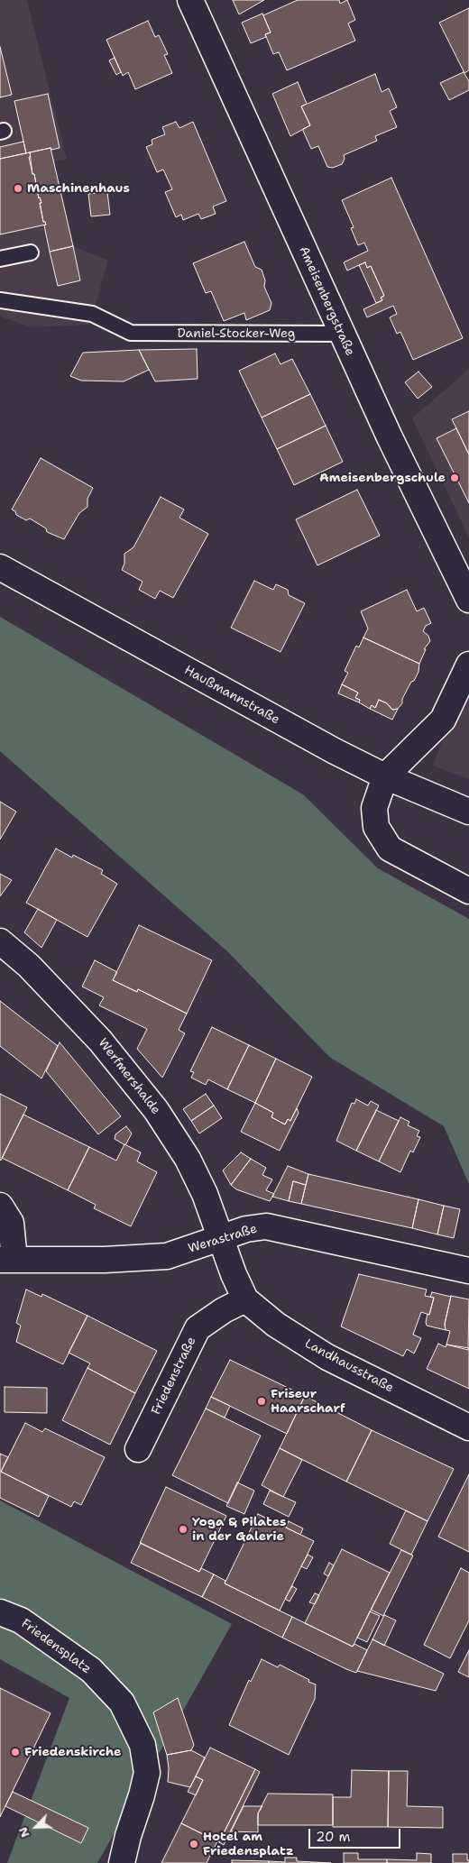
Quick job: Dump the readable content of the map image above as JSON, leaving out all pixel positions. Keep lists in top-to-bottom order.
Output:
{
  "streets": {
    "street": [
      "Ameisenbergstraße",
      "Haußmannstraße",
      "Werfmershalde",
      "Werastraße",
      "Landhausstraße",
      "Friedenstraße",
      "Friedensplatz"
    ],
    "lane": ["Daniel-Stocker-Weg"]
  },
  "crossings": [
    ["Ameisenbergstraße", "Daniel-Stocker-Weg"],
    ["Werfmershalde", "Werastraße"],
    ["Werfmershalde", "Landhausstraße"],
    ["Werastraße", "Landhausstraße"],
    ["Landhausstraße", "Friedenstraße"]
  ],
  "places": [
    "Maschinenhaus",
    "Ameisenbergschule",
    "Friseur Haarscharf",
    "Yoga & Pilates in der Galerie",
    "Friedenskirche",
    "Hotel am Friedensplatz"
  ],
  "scale_bar": "20 m",
  "north": "bottom left"
}
